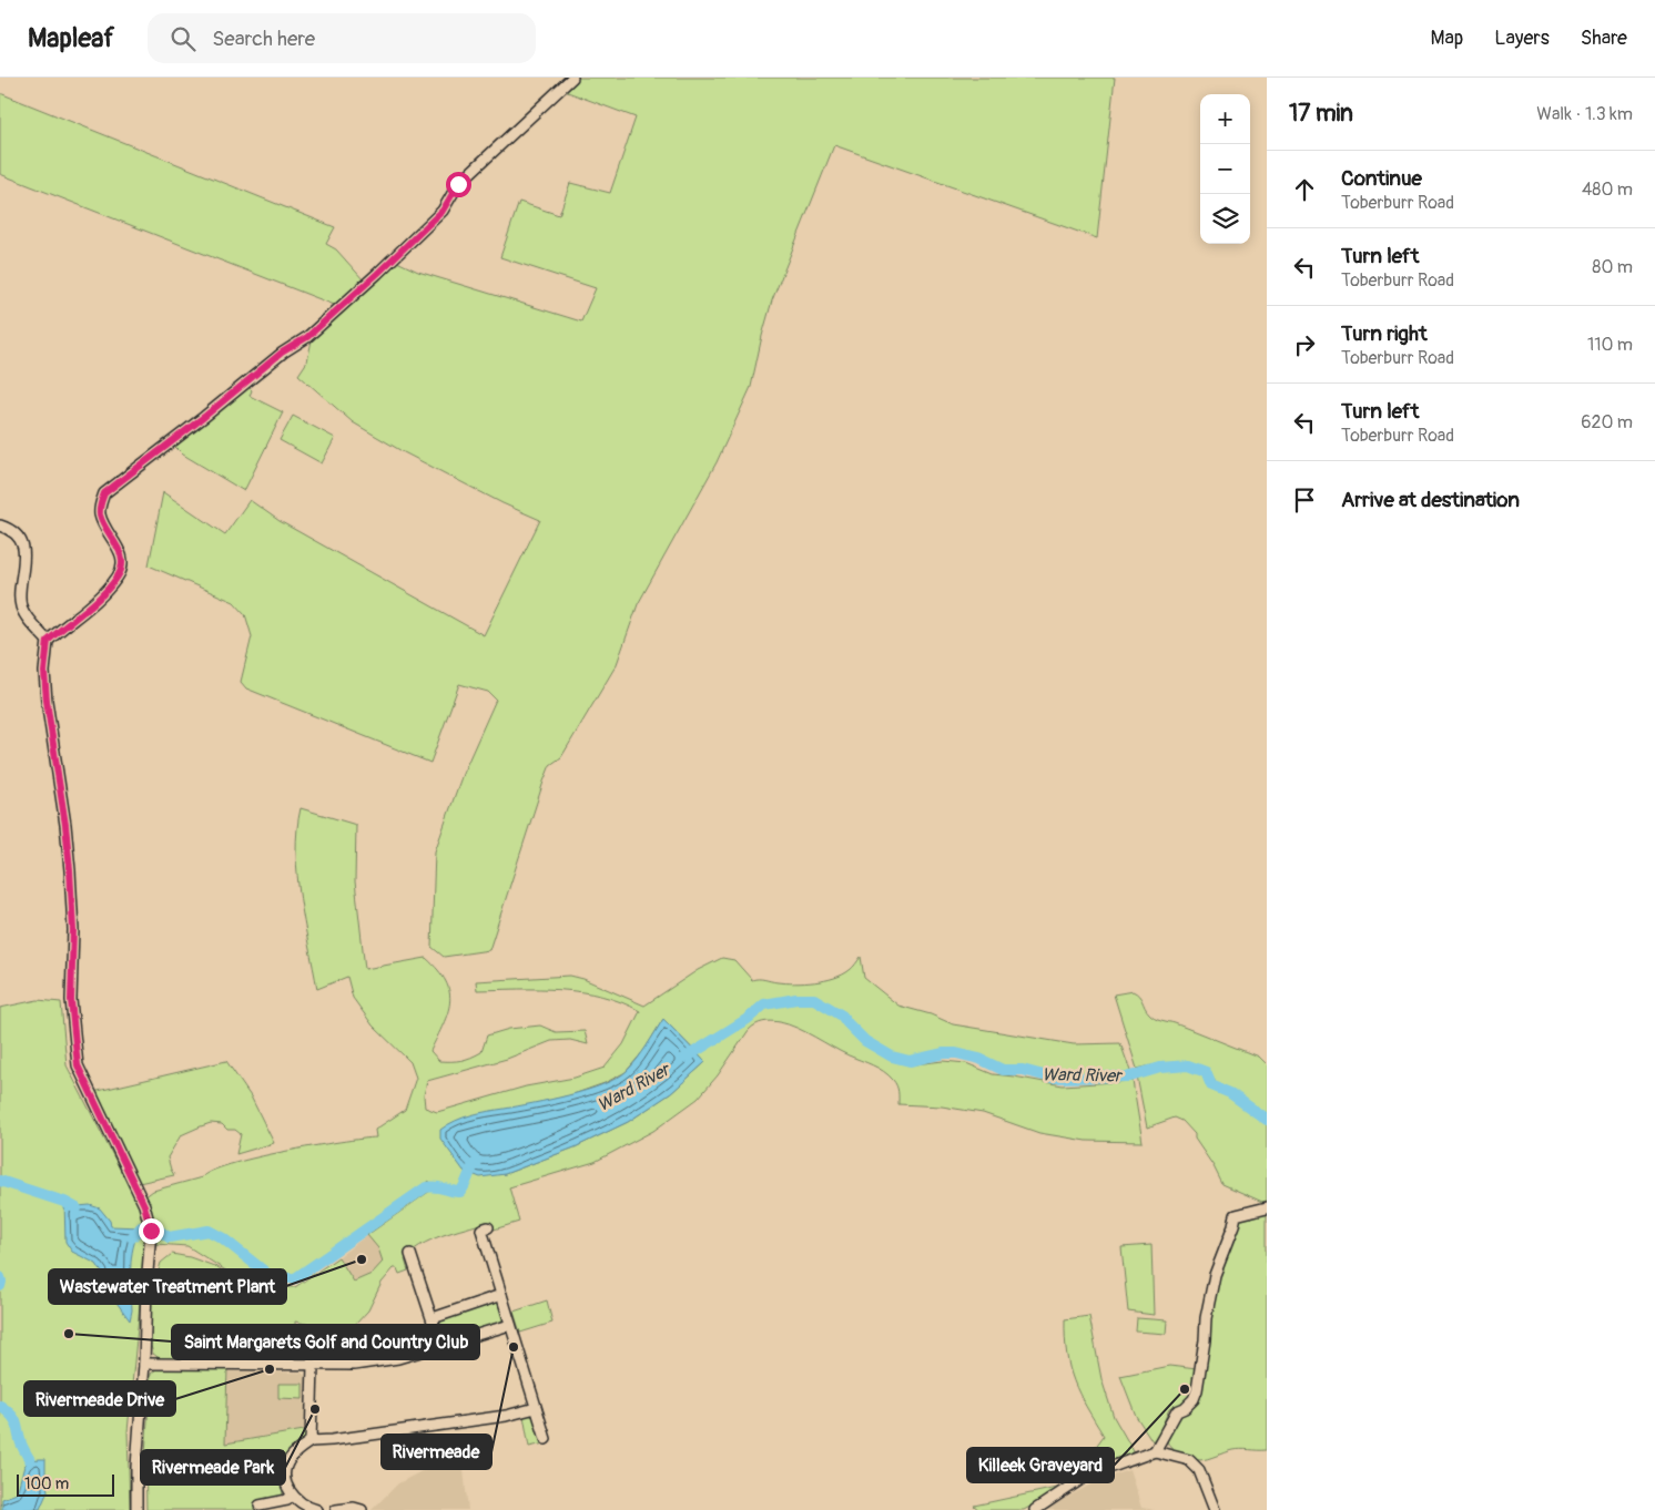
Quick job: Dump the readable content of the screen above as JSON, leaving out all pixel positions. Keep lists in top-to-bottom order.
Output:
{
  "water": ["Ward River"],
  "places": [
    "Wastewater Treatment Plant",
    "Saint Margarets Golf and Country Club",
    "Rivermeade",
    "Rivermeade Drive",
    "Killeek Graveyard",
    "Rivermeade Park"
  ],
  "scale_bar": "100 m",
  "page": {
    "header": "Mapleaf",
    "search": "Search here",
    "nav": ["Map", "Layers", "Share"],
    "heading": ["17 min", "Walk · 1.3 km"],
    "map_buttons": ["+", "−"],
    "list": [
      ["Continue", "Toberburr Road", "480 m"],
      ["Turn left", "Toberburr Road", "80 m"],
      ["Turn right", "Toberburr Road", "110 m"],
      ["Turn left", "Toberburr Road", "620 m"],
      "Arrive at destination"
    ],
    "scale": "100 m"
  }
}
